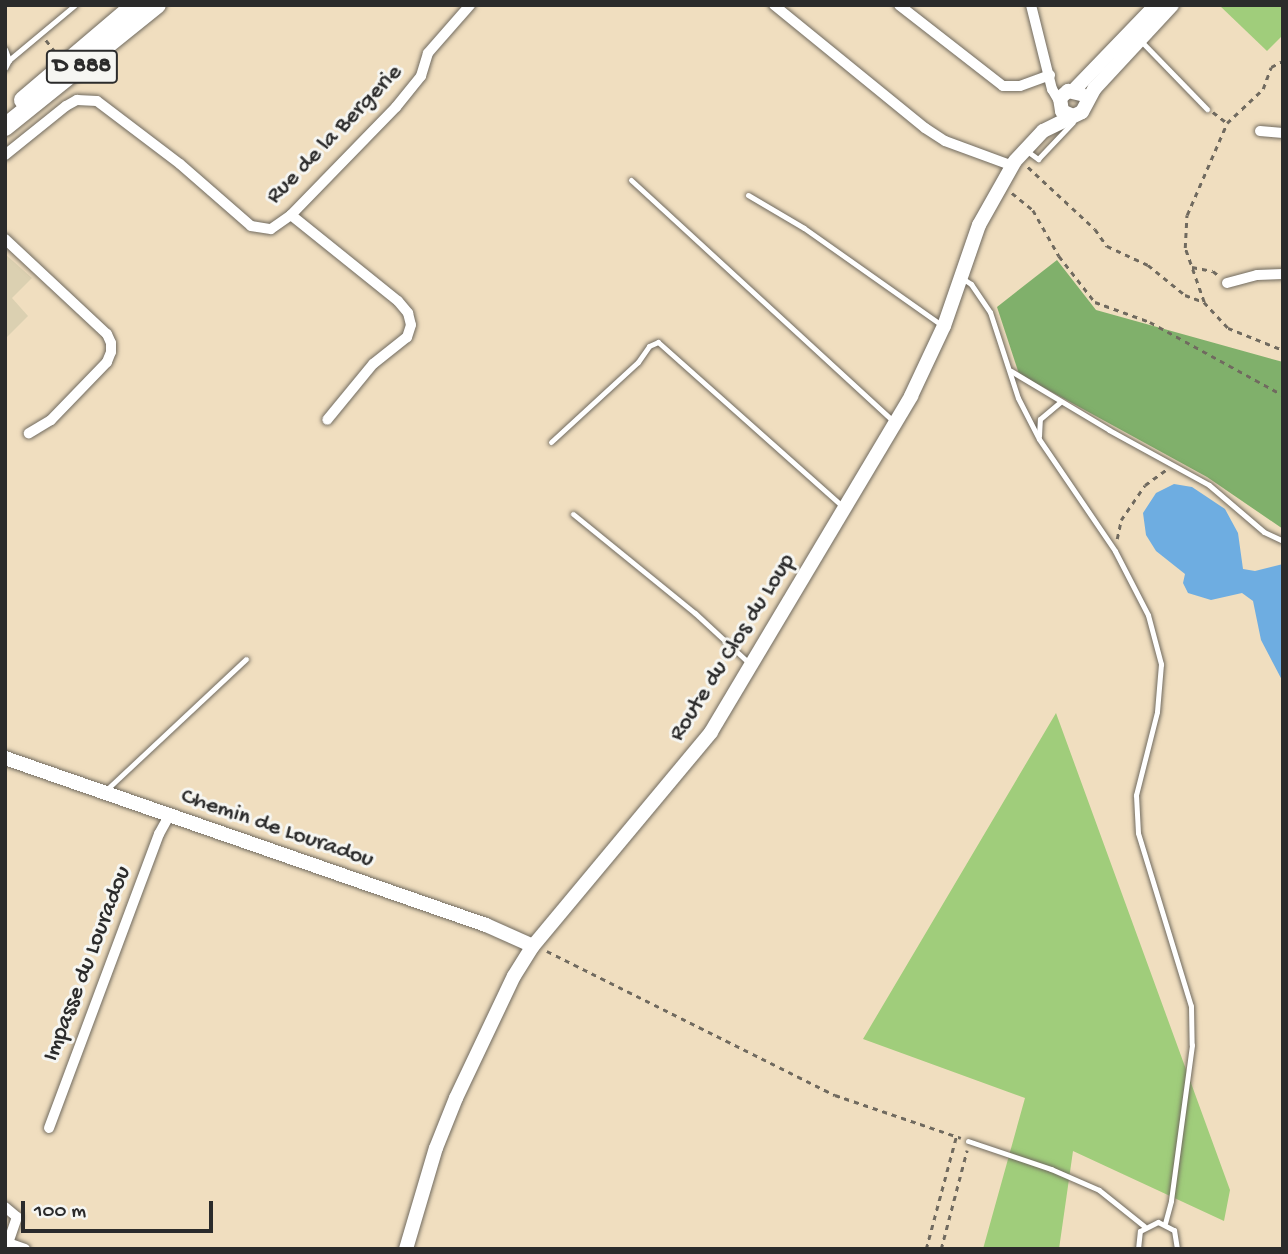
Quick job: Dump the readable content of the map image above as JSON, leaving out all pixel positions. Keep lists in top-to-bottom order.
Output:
{
  "streets": {
    "main road": ["D 888"],
    "street": [
      "Rue de la Bergerie",
      "Route du Clos du Loup",
      "Chemin de Louradou",
      "Impasse du Louradou"
    ]
  },
  "crossings": [
    ["Route du Clos du Loup", "Chemin de Louradou"],
    ["Chemin de Louradou", "Impasse du Louradou"]
  ],
  "scale_bar": "100 m"
}
